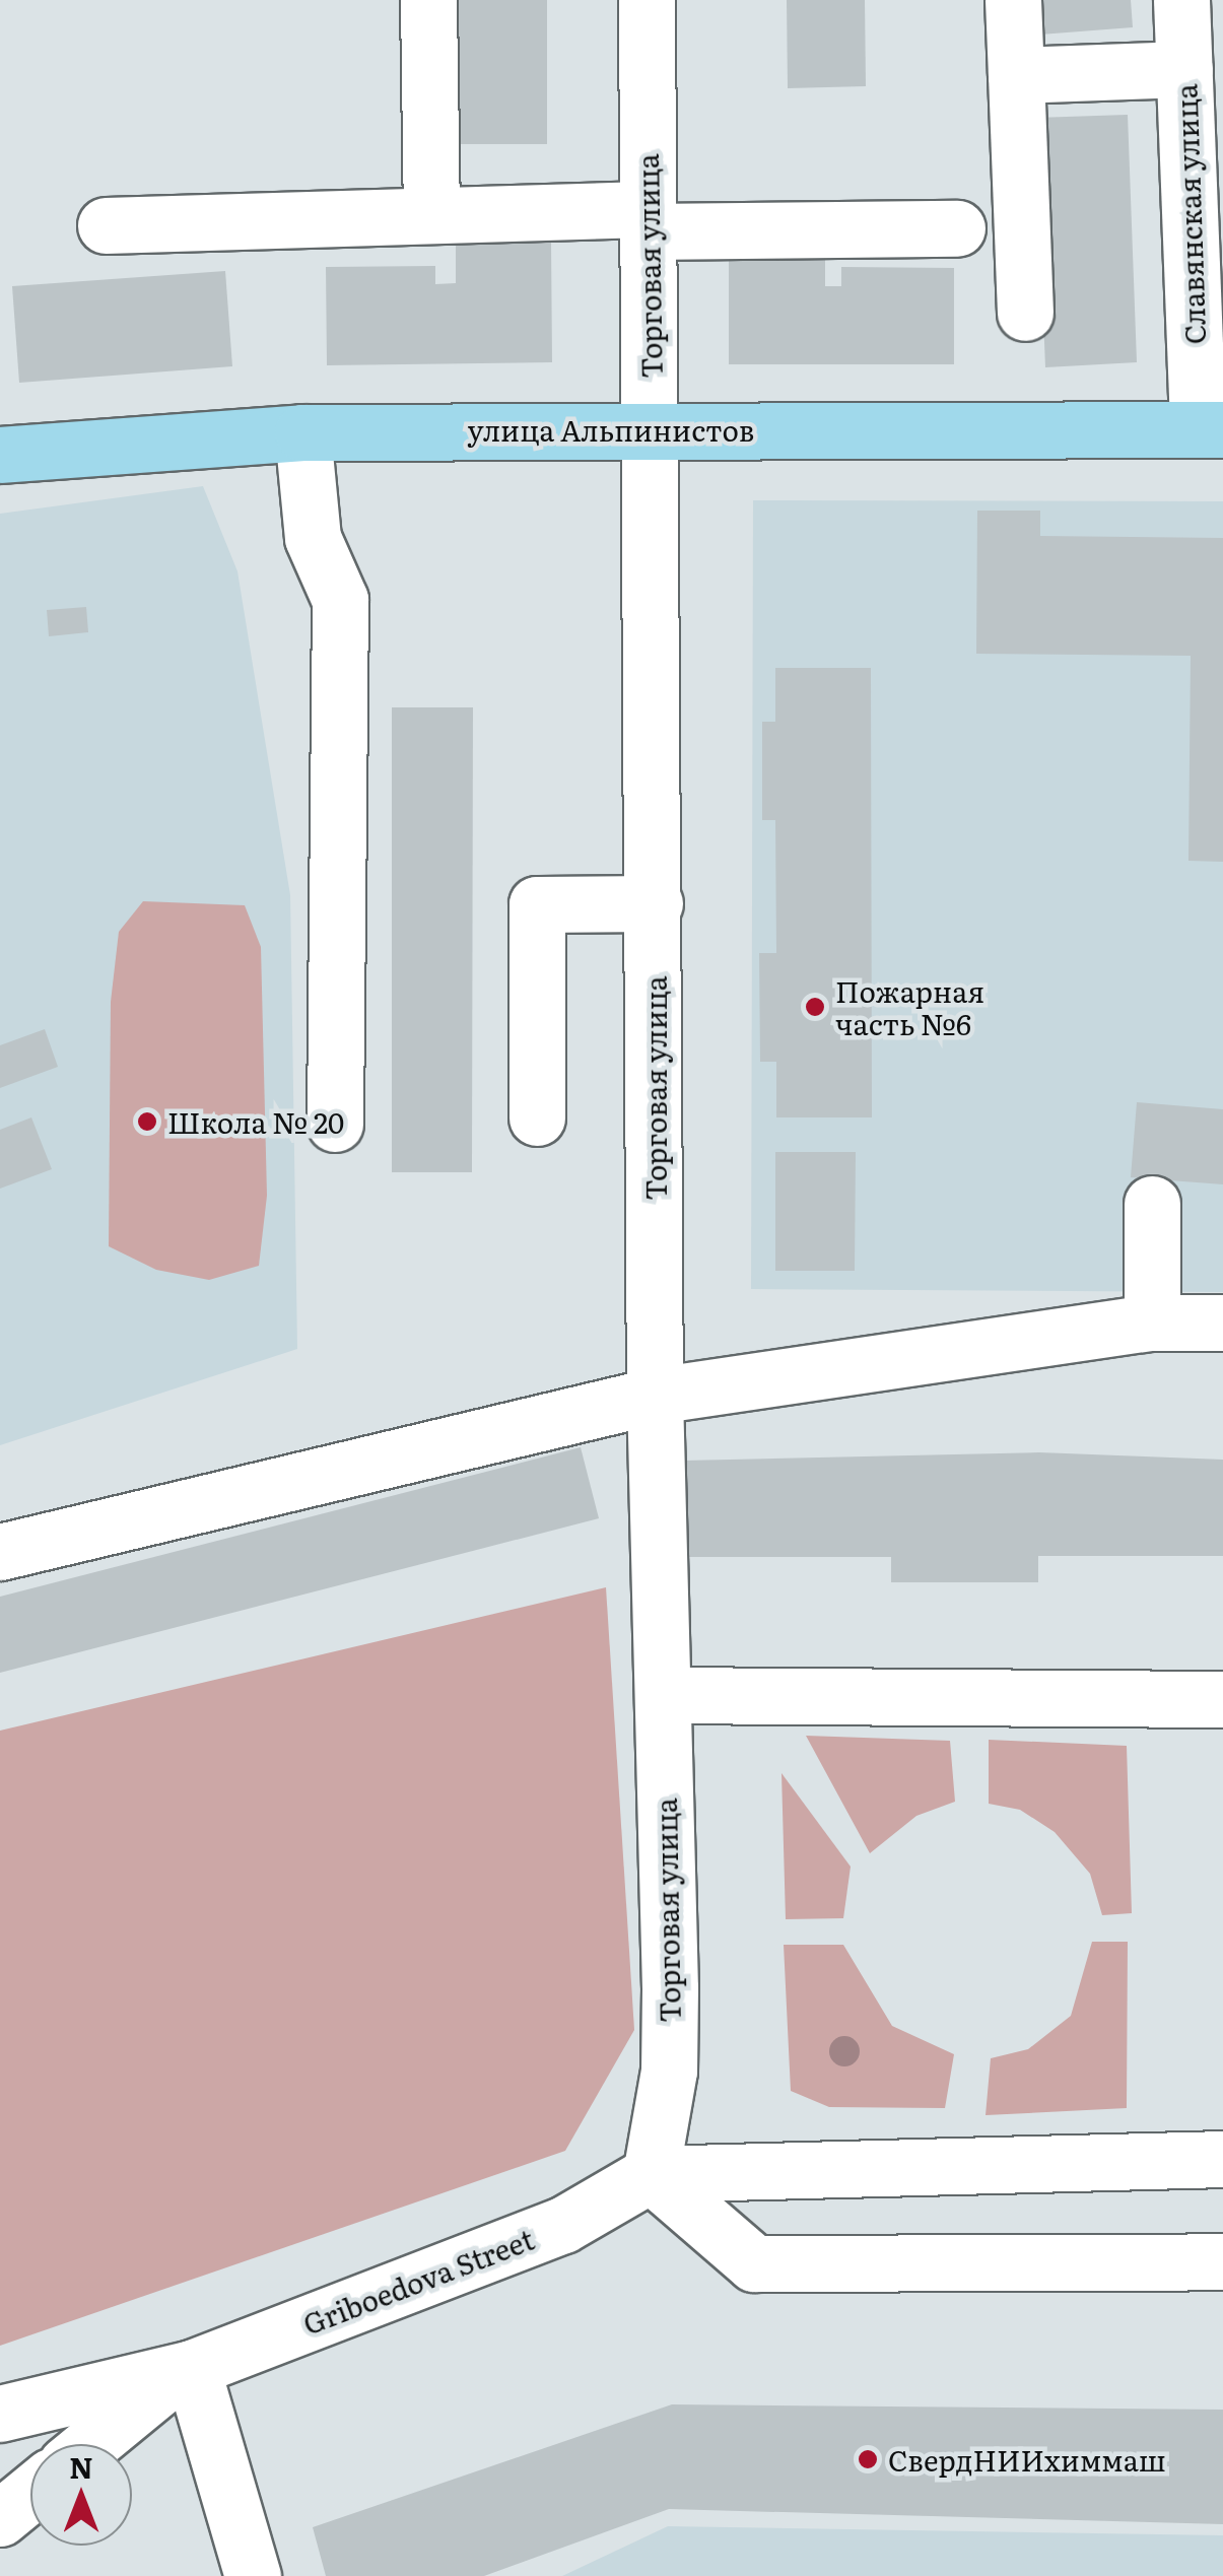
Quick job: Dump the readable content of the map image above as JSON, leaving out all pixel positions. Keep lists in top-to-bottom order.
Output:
{
  "streets": {
    "main road": ["улица Альпинистов"],
    "street": ["Славянская улица", "Торговая улица", "Griboedova Street"]
  },
  "crossings": [
    ["Славянская улица", "улица Альпинистов"],
    ["Торговая улица", "улица Альпинистов"],
    ["Торговая улица", "Griboedova Street"]
  ],
  "places": ["Пожарная часть №6", "Школа № 20", "СвердНИИхиммаш"],
  "north": "top"
}
